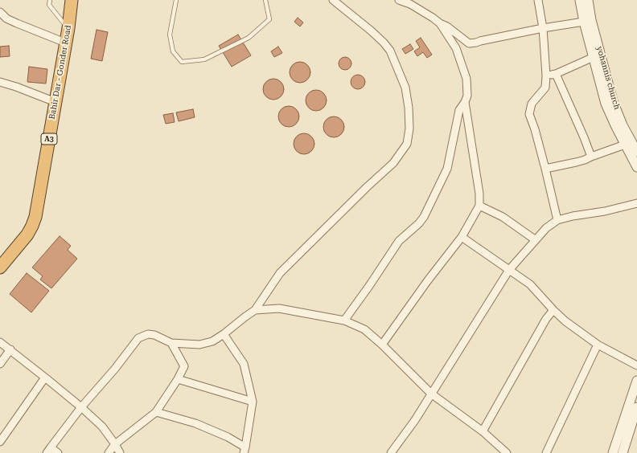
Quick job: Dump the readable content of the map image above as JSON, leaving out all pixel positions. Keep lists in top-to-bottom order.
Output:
{
  "streets": {
    "highway": ["Bahir Dar - Gonder Road", "A3"],
    "street": ["yohannis church"]
  }
}
